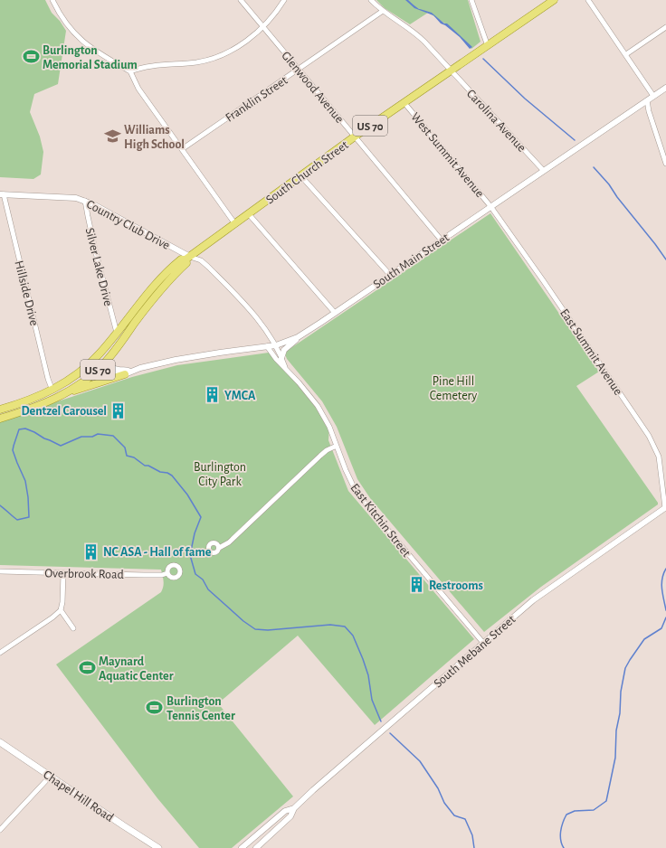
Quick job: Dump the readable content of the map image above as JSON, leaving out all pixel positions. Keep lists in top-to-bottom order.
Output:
{
  "streets": {
    "main road": ["US 70", "South Church Street", "Chapel Hill Road"],
    "street": [
      "Glenwood Avenue",
      "Franklin Street",
      "Carolina Avenue",
      "West Summit Avenue",
      "Country Club Drive",
      "South Main Street",
      "Silver Lake Drive",
      "Hillside Drive",
      "East Summit Avenue",
      "East Kitchin Street",
      "Overbrook Road",
      "South Mebane Street"
    ]
  },
  "crossings": [
    ["Glenwood Avenue", "Franklin Street"],
    ["Glenwood Avenue", "South Church Street"],
    ["Glenwood Avenue", "South Main Street"],
    ["Franklin Street", "Carolina Avenue"],
    ["Carolina Avenue", "South Church Street"],
    ["Carolina Avenue", "South Main Street"],
    ["West Summit Avenue", "South Church Street"],
    ["West Summit Avenue", "South Main Street"],
    ["West Summit Avenue", "East Summit Avenue"],
    ["South Church Street", "Country Club Drive"],
    ["South Church Street", "South Main Street"],
    ["South Church Street", "Silver Lake Drive"],
    ["South Church Street", "Hillside Drive"],
    ["South Church Street", "East Kitchin Street"],
    ["Country Club Drive", "Silver Lake Drive"],
    ["Country Club Drive", "Hillside Drive"],
    ["Country Club Drive", "East Kitchin Street"],
    ["South Main Street", "East Summit Avenue"],
    ["South Main Street", "East Kitchin Street"],
    ["East Summit Avenue", "South Mebane Street"],
    ["East Kitchin Street", "South Mebane Street"]
  ],
  "parks": ["Pine Hill Cemetery", "Burlington City Park"],
  "places": {
    "sports": ["Burlington Memorial Stadium", "Maynard Aquatic Center", "Burlington Tennis Center"],
    "school or university": ["Williams High School"],
    "building": [
      "YMCA",
      "Dentzel Carousel",
      "NC ASA - Hall of fame",
      "Restrooms"
    ]
  }
}
